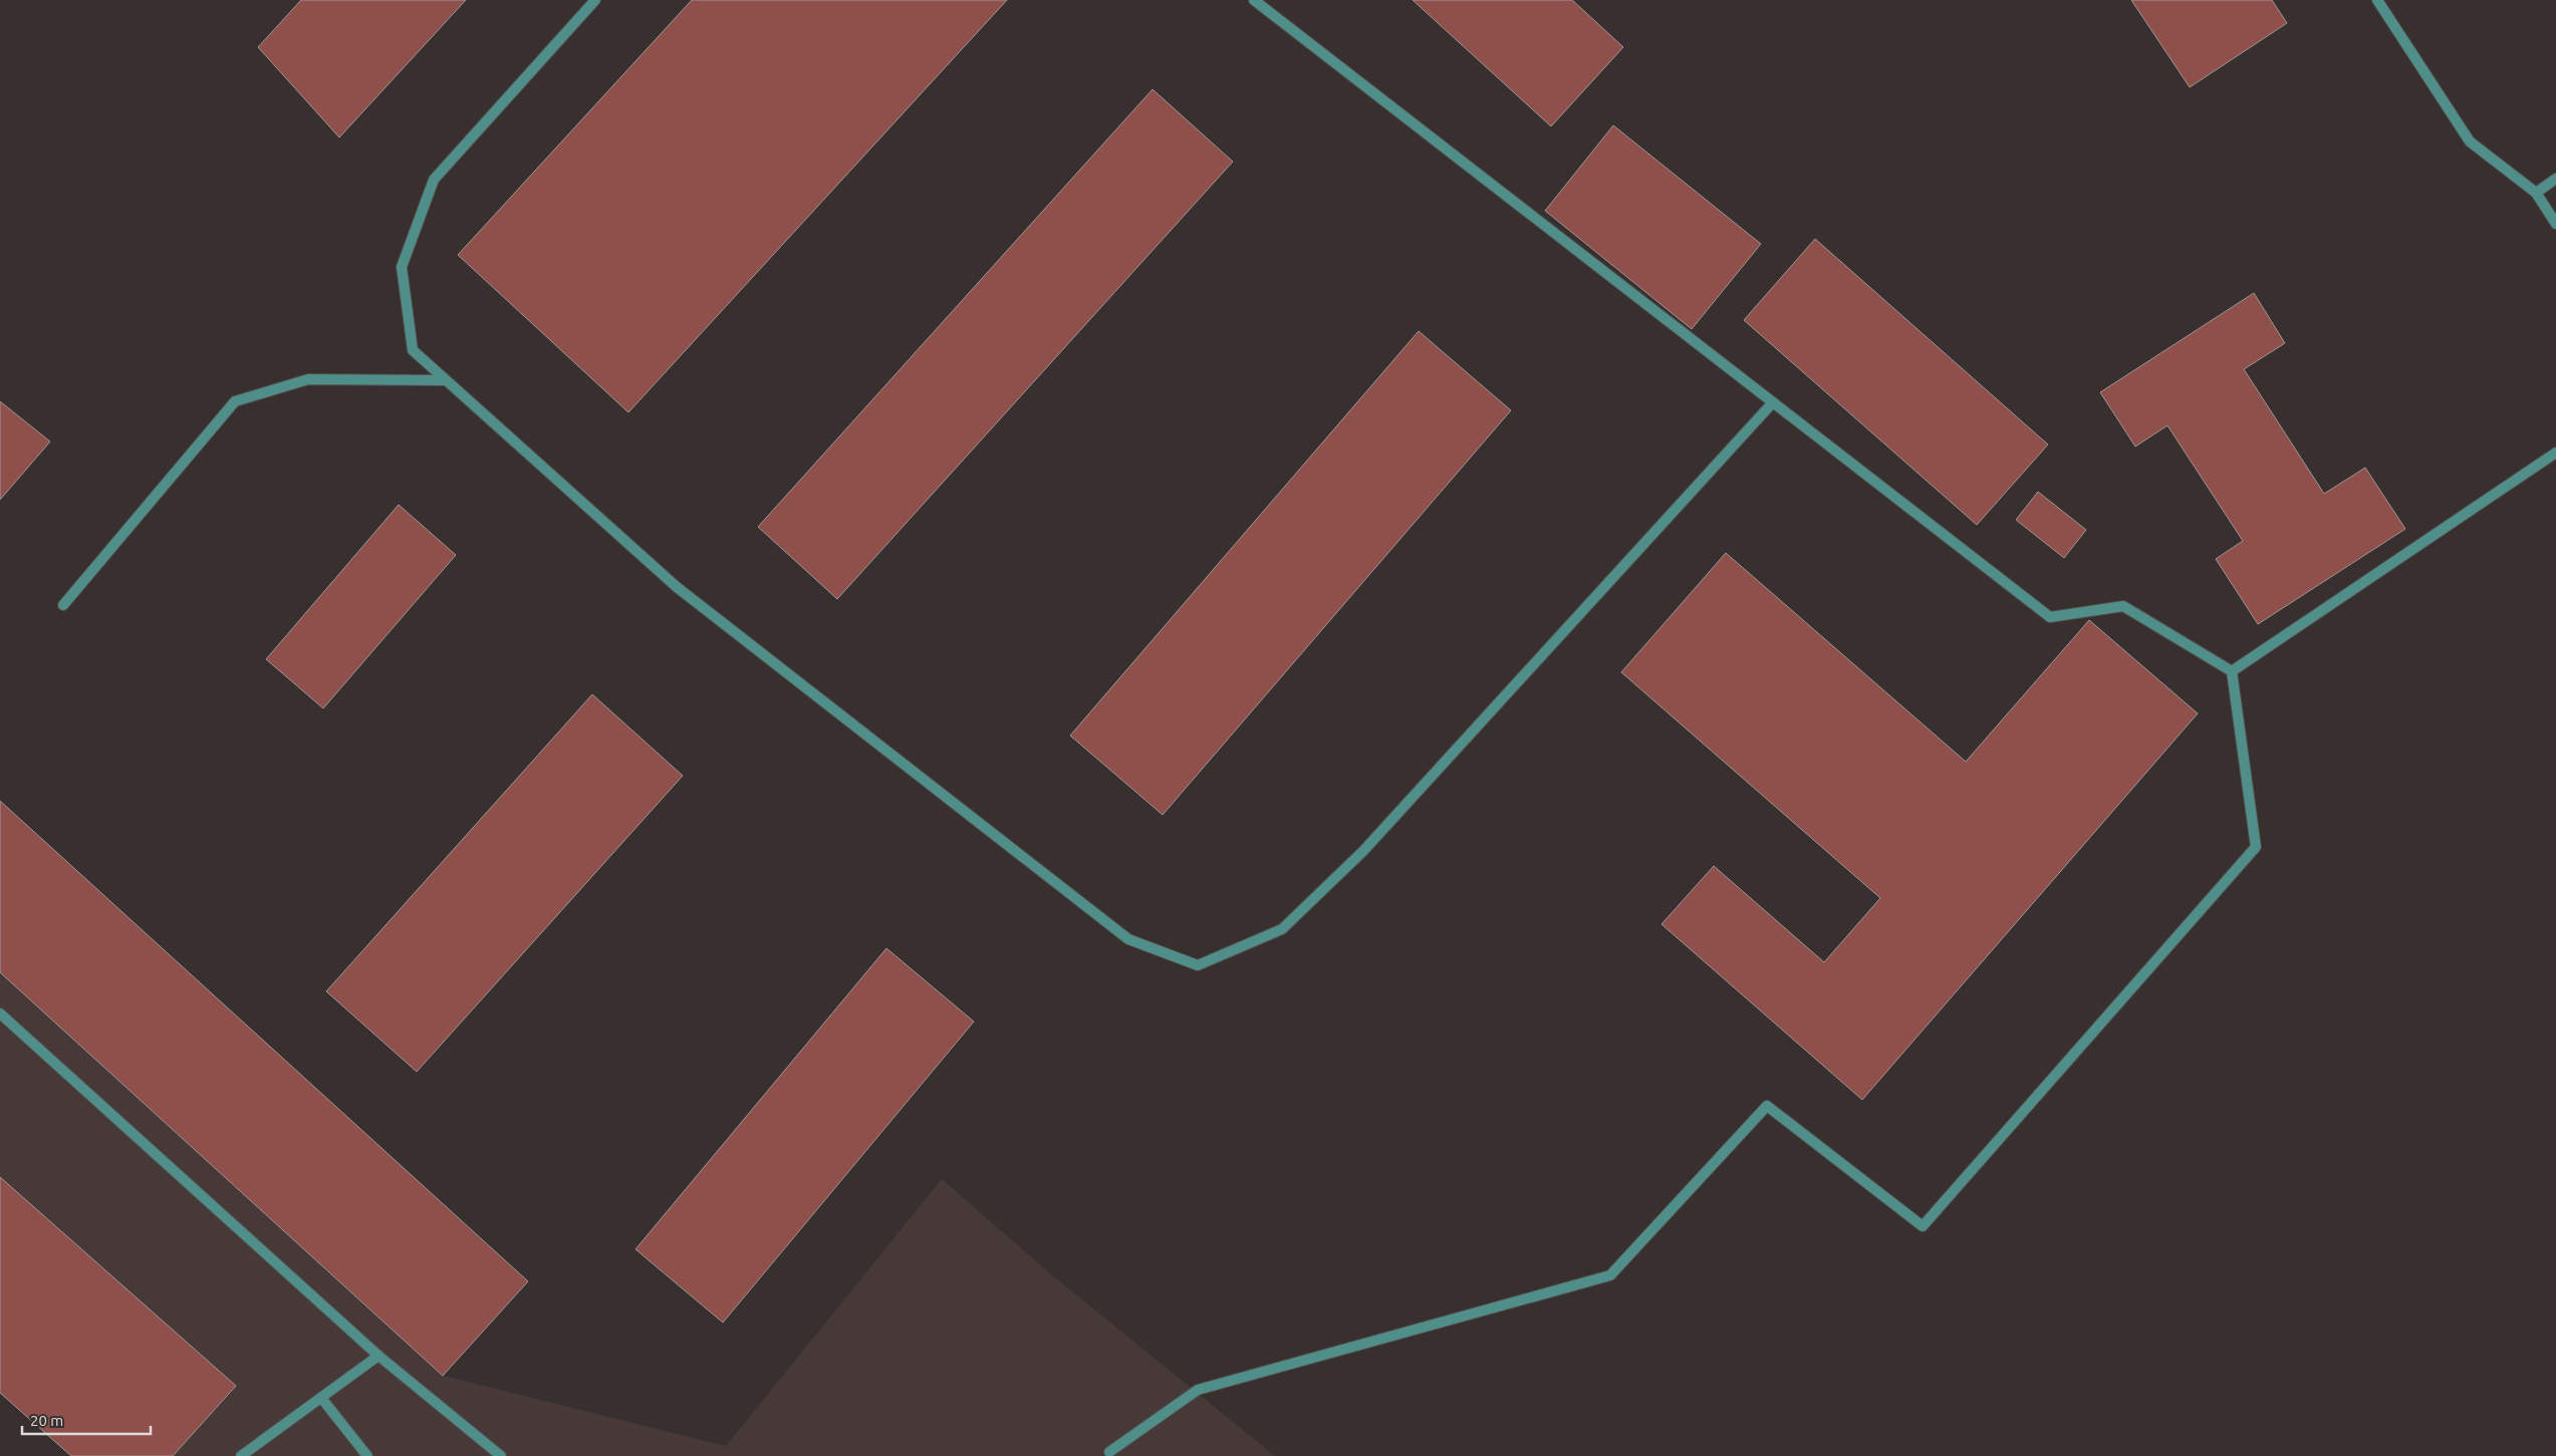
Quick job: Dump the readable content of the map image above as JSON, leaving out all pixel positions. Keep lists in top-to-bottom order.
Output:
{
  "scale_bar": "20 m"
}
